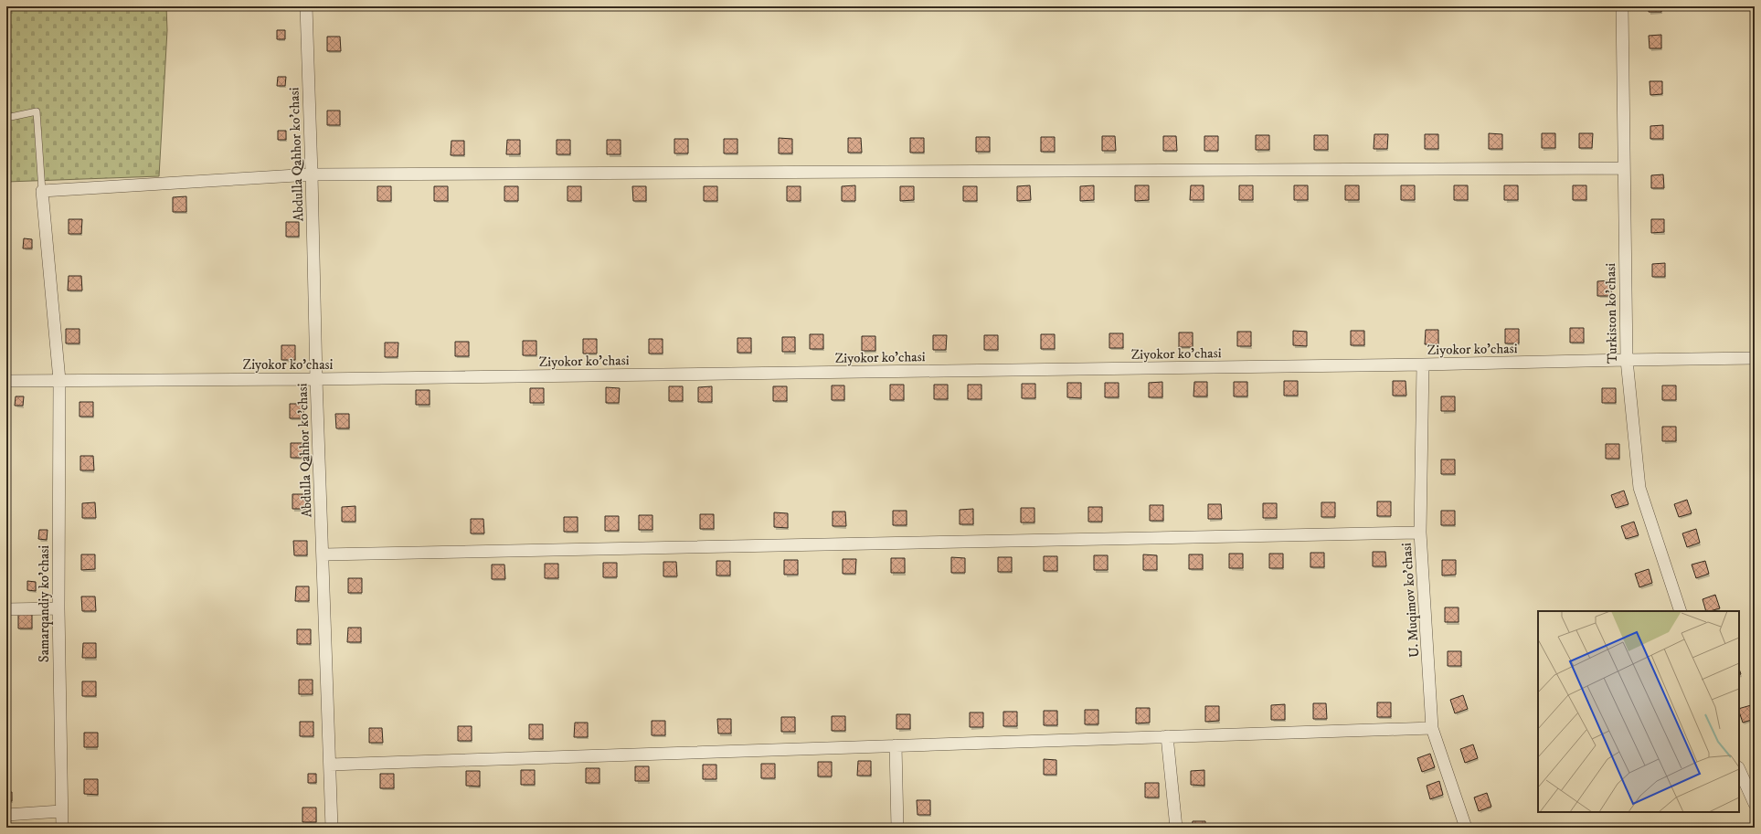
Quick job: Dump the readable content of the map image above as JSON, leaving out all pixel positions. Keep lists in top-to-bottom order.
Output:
{
  "streets": {
    "street": [
      "Abdulla Qahhor ko'chasi",
      "Turkiston ko'chasi",
      "Ziyokor ko'chasi",
      "U. Muqimov ko'chasi",
      "Samarqandiy ko'chasi"
    ]
  },
  "crossings": [
    ["Abdulla Qahhor ko'chasi", "Ziyokor ko'chasi"],
    ["Turkiston ko'chasi", "Ziyokor ko'chasi"],
    ["Ziyokor ko'chasi", "U. Muqimov ko'chasi"],
    ["Ziyokor ko'chasi", "Samarqandiy ko'chasi"]
  ]
}
